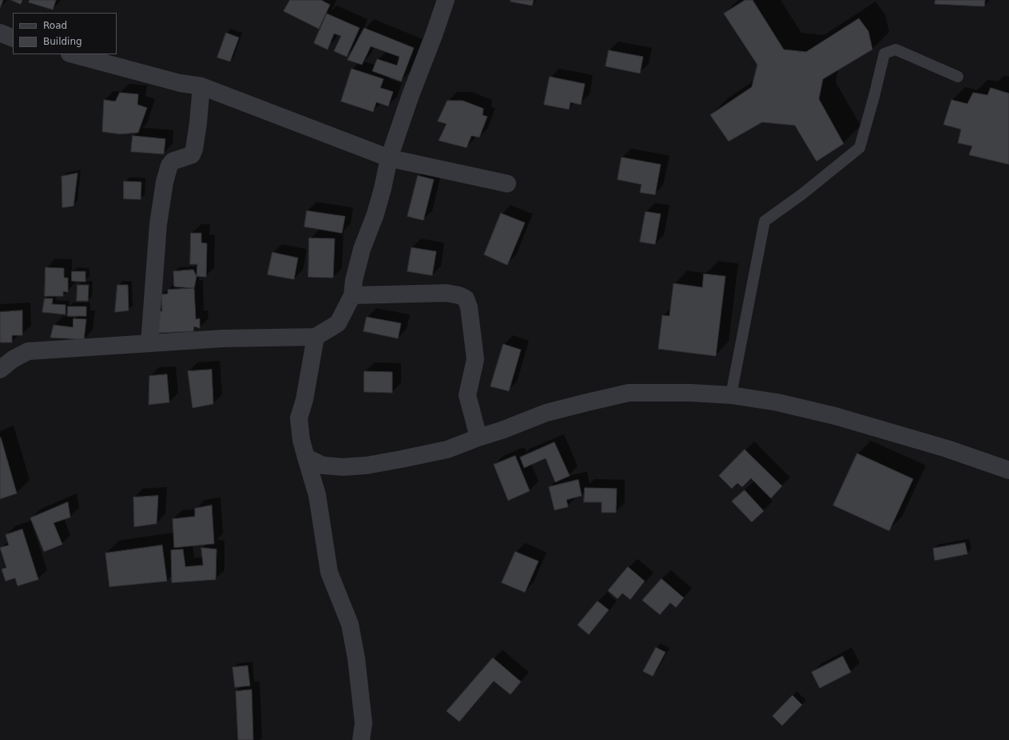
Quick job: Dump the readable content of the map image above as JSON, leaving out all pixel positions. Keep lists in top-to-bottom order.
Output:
{
  "legend": ["Road", "Building"]
}
